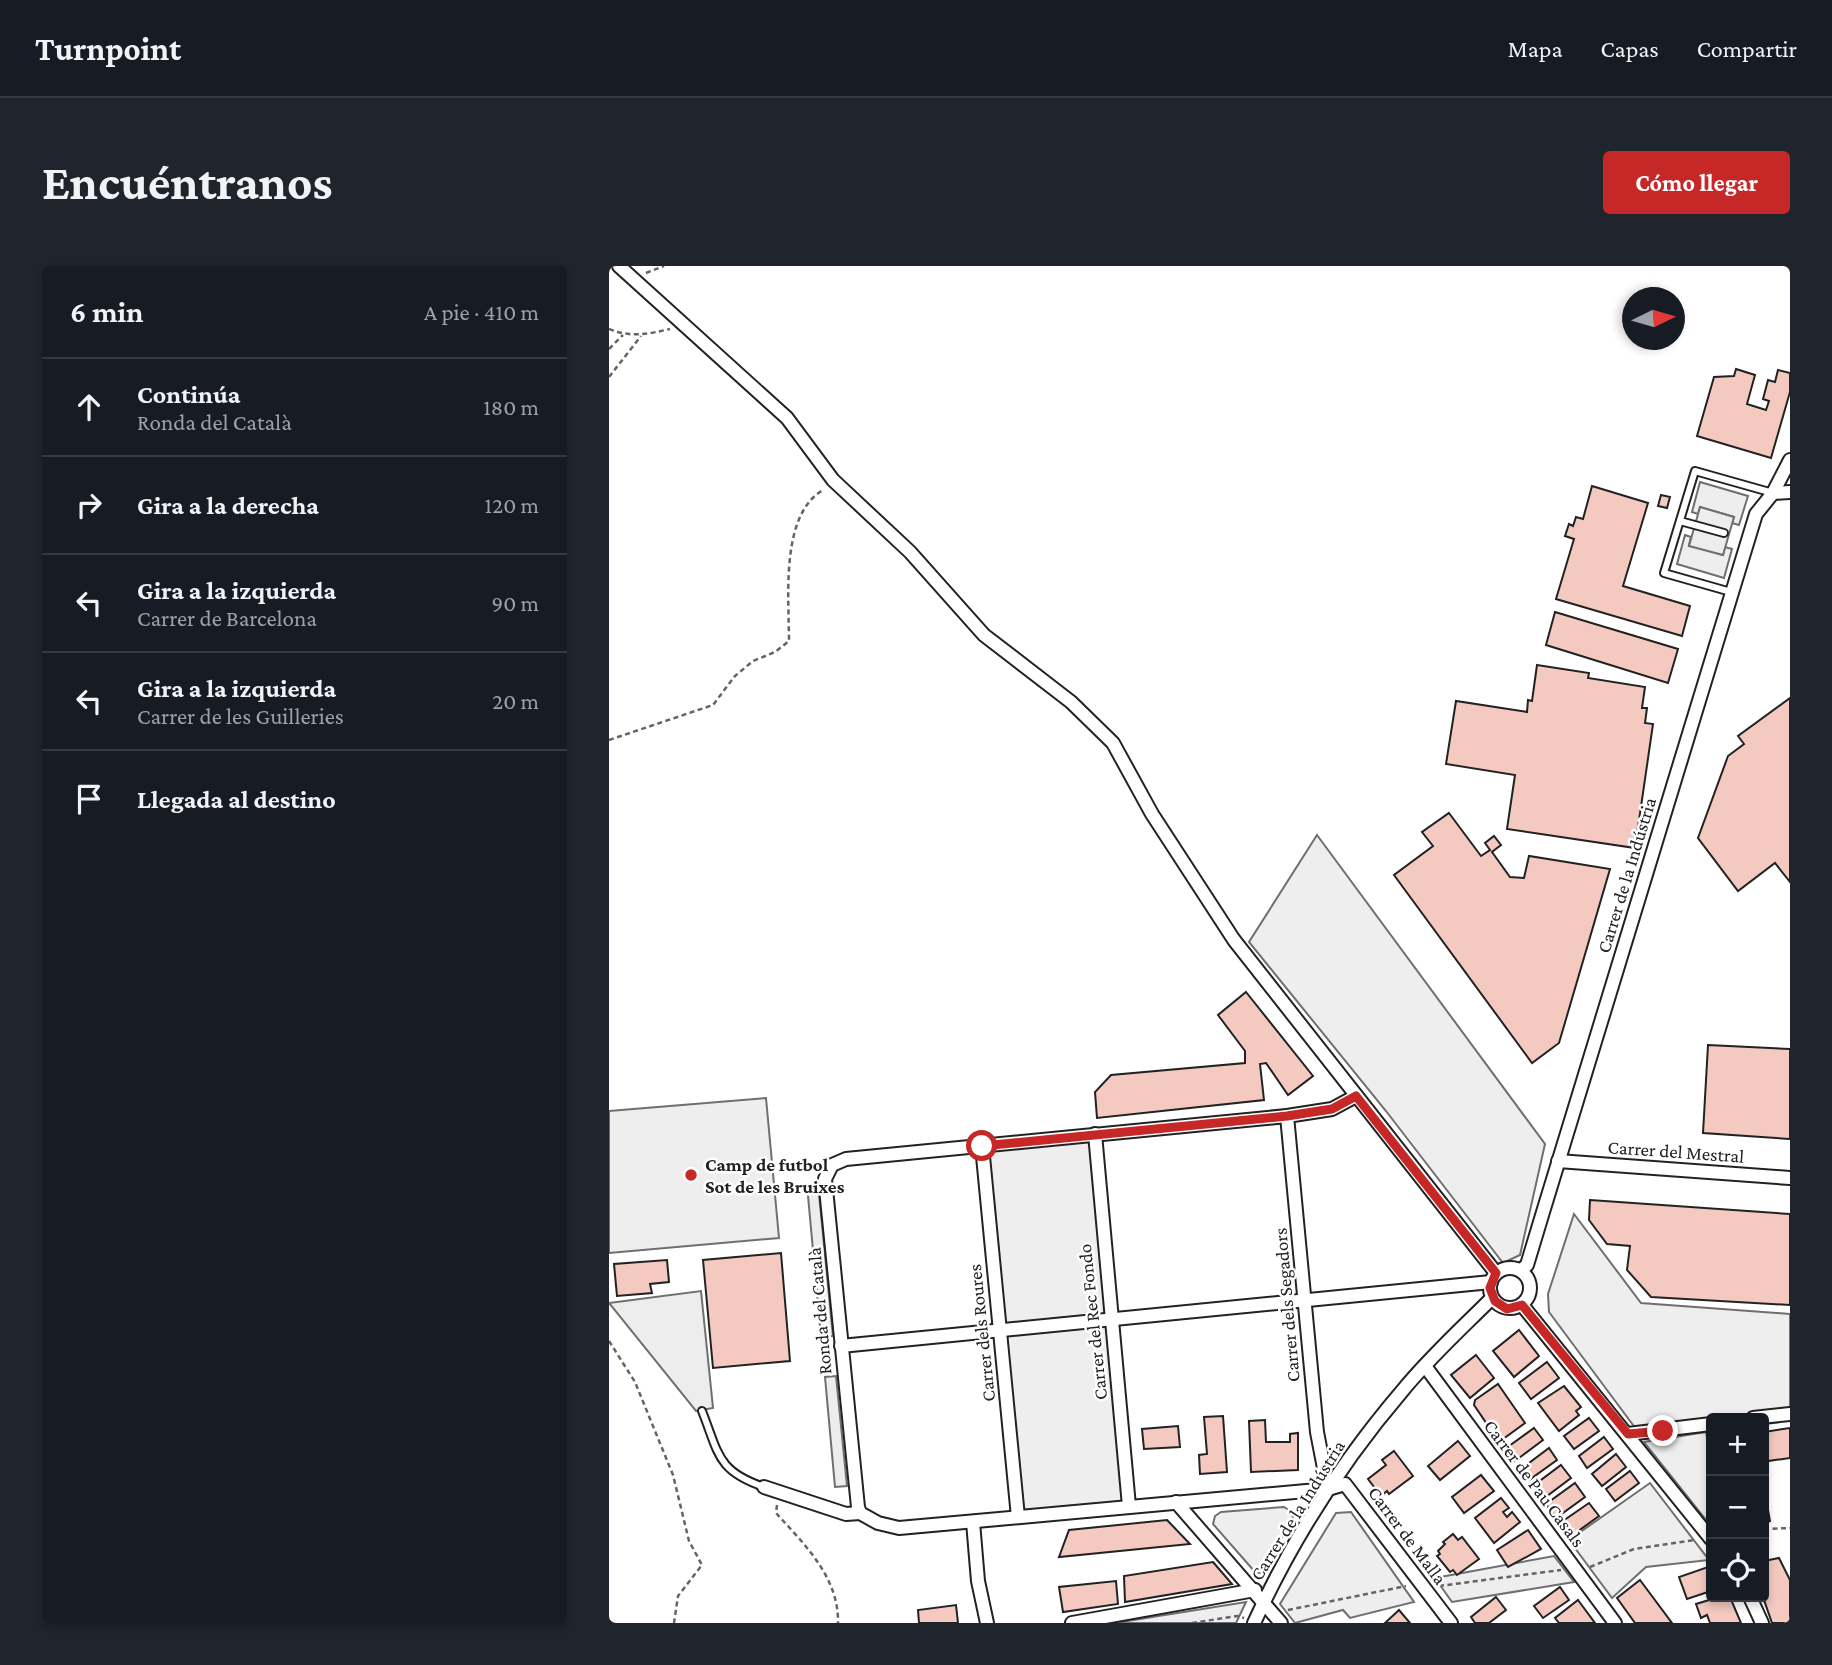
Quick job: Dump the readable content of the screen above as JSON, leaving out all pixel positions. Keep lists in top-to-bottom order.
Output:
{
  "streets": {
    "street": [
      "Carrer de la Indústria",
      "Carrer del Mestral",
      "Carrer dels Segadors",
      "Ronda del Català",
      "Carrer del Rec Fondo",
      "Carrer dels Roures",
      "Carrer de Pau Casals",
      "Carrer de Malla"
    ]
  },
  "crossings": [
    ["Carrer de la Indústria", "Carrer del Mestral"],
    ["Carrer de la Indústria", "Carrer dels Segadors"],
    ["Carrer de la Indústria", "Carrer de Pau Casals"],
    ["Carrer de la Indústria", "Carrer de Malla"],
    ["Carrer dels Segadors", "Ronda del Català"],
    ["Carrer dels Segadors", "Carrer de Malla"],
    ["Ronda del Català", "Carrer del Rec Fondo"],
    ["Ronda del Català", "Carrer dels Roures"]
  ],
  "places": ["Camp de futbol Sot de les Bruixes"],
  "north": "right",
  "page": {
    "header": "Turnpoint",
    "nav": ["Mapa", "Capas", "Compartir"],
    "buttons": "Cómo llegar",
    "title": "Encuéntranos",
    "heading": ["6 min", "A pie · 410 m"],
    "list": [
      ["Continúa", "Ronda del Català", "180 m"],
      ["Gira a la derecha", "120 m"],
      ["Gira a la izquierda", "Carrer de Barcelona", "90 m"],
      ["Gira a la izquierda", "Carrer de les Guilleries", "20 m"],
      "Llegada al destino"
    ],
    "map_buttons": ["+", "−"]
  }
}
